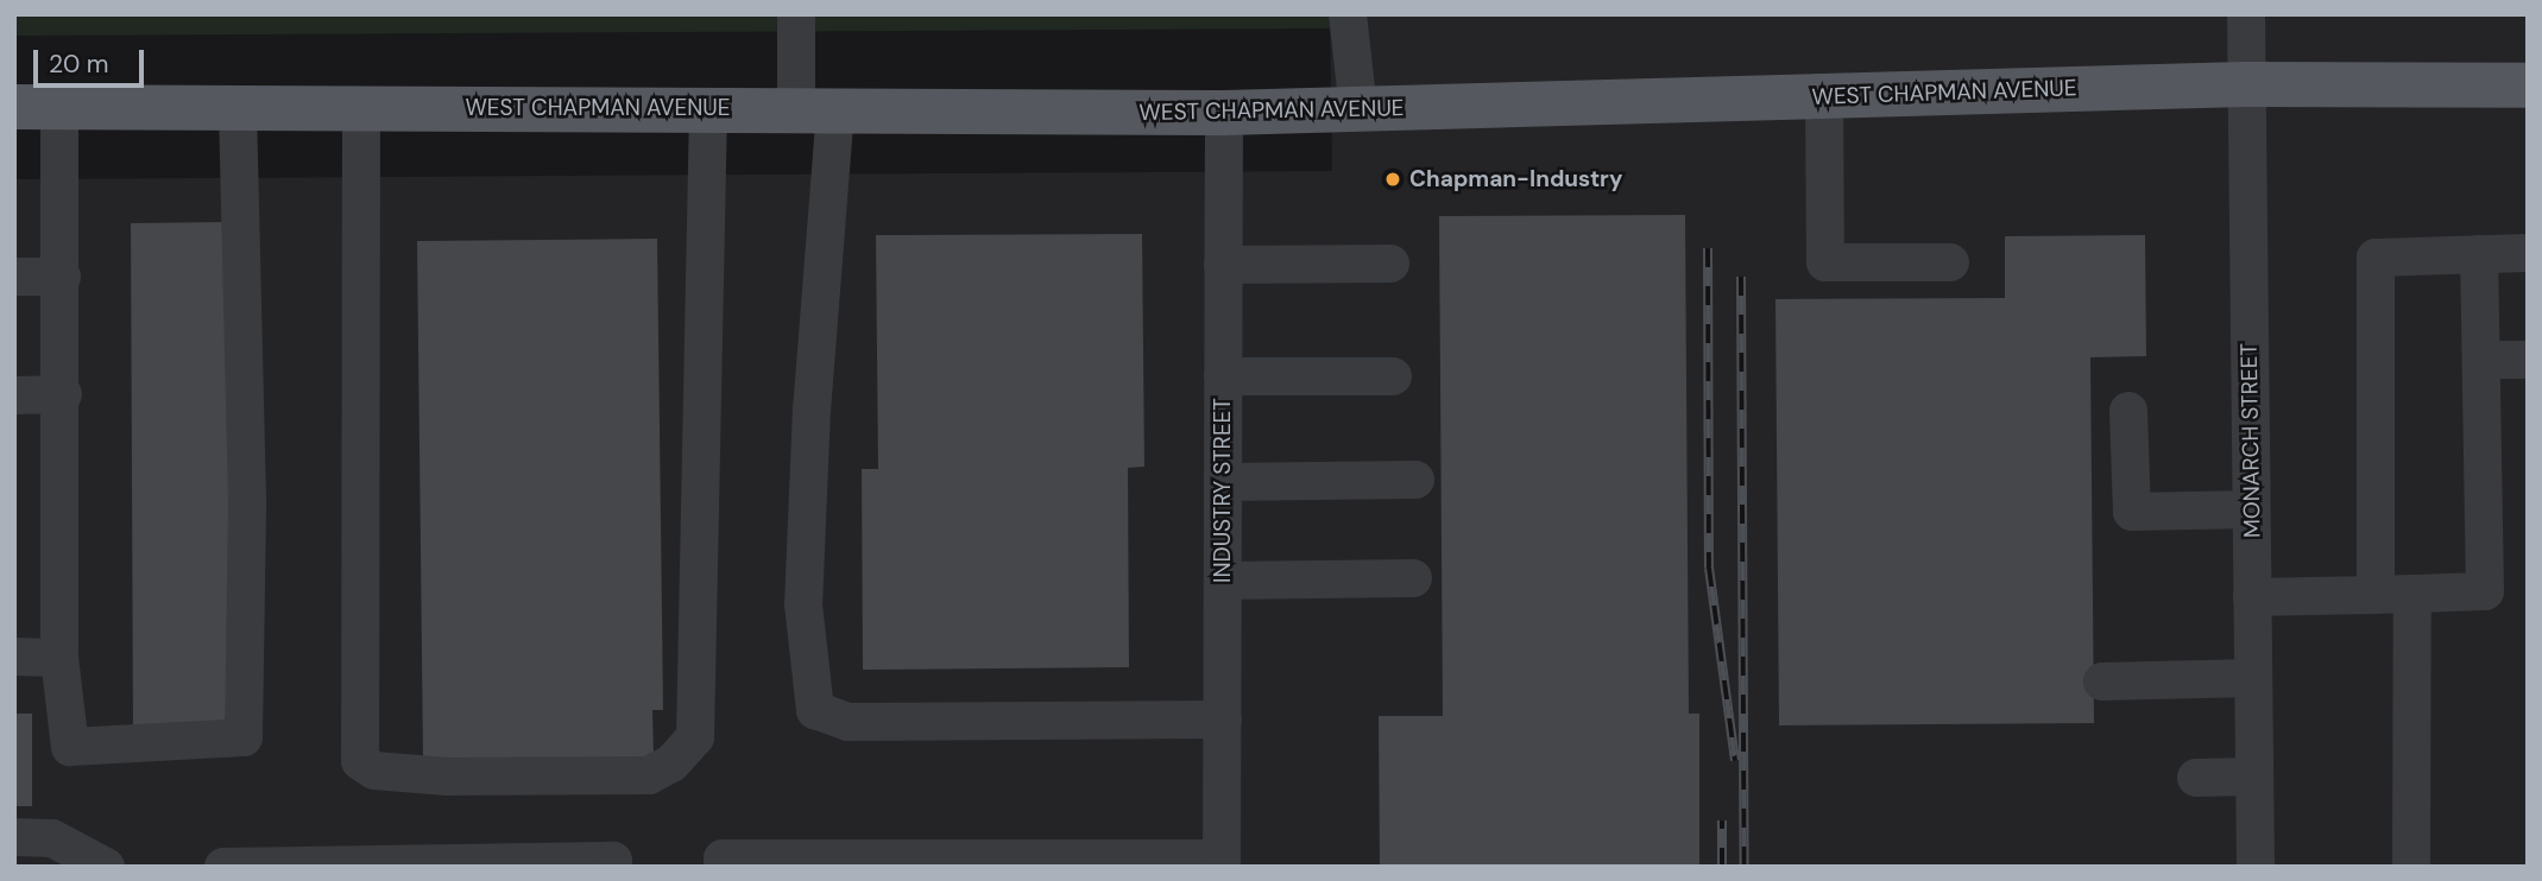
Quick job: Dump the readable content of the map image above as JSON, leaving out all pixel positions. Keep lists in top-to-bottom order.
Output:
{
  "streets": {
    "main road": ["WEST CHAPMAN AVENUE"],
    "street": ["MONARCH STREET", "INDUSTRY STREET"]
  },
  "crossings": [
    ["WEST CHAPMAN AVENUE", "MONARCH STREET"],
    ["WEST CHAPMAN AVENUE", "INDUSTRY STREET"]
  ],
  "places": ["Chapman-Industry"],
  "scale_bar": "20 m"
}
